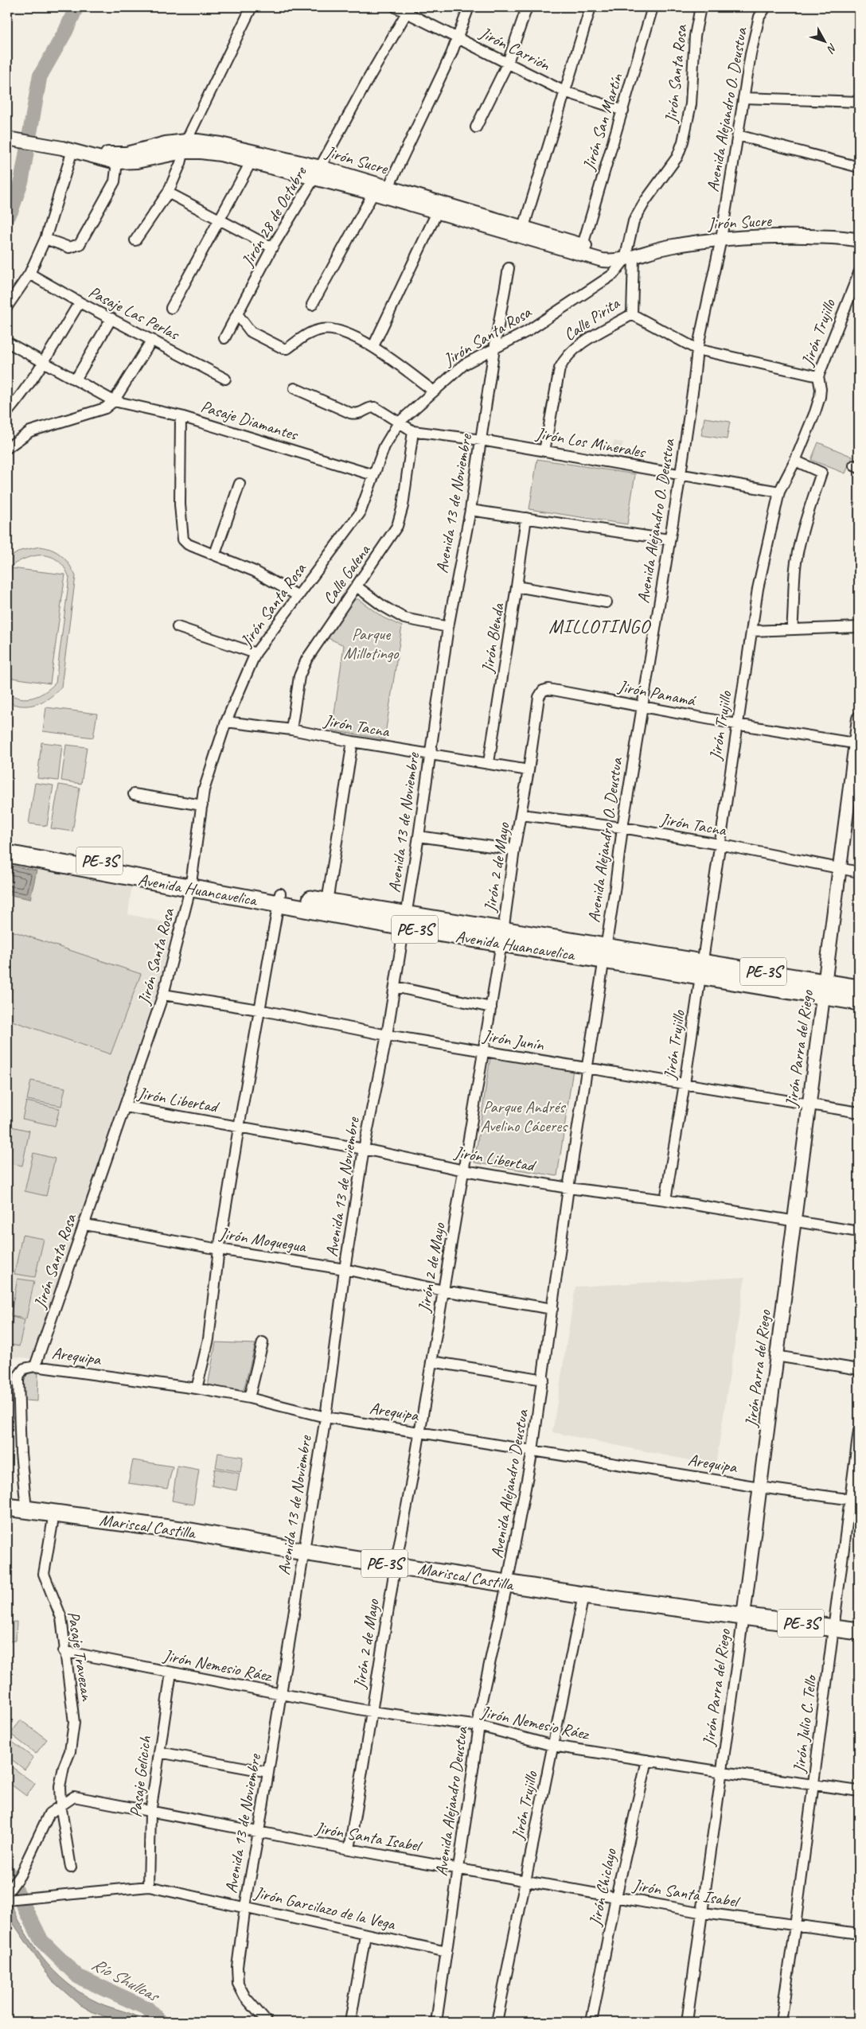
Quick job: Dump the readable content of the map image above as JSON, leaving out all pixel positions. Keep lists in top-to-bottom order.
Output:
{
  "streets": {
    "highway": ["PE-3S", "Avenida Huancavelica", "Mariscal Castilla"],
    "street": [
      "Jirón Carrión",
      "Jirón Santa Rosa",
      "Avenida Alejandro O. Deustua",
      "Jirón San Martín",
      "Jirón Sucre",
      "Jirón 28 de Octubre",
      "Pasaje Las Perlas",
      "Calle Pirita",
      "Jirón Trujillo",
      "Pasaje Diamantes",
      "Jirón Los Minerales",
      "Avenida 13 de Noviembre",
      "Calle Galena",
      "Jirón Blenda",
      "Jirón Panamá",
      "Jirón Tacna",
      "Jirón 2 de Mayo",
      "Jirón Junín",
      "Jirón Parra del Riego",
      "Jirón Libertad",
      "Jirón Moquegua",
      "Arequipa",
      "Avenida Alejandro Deustua",
      "Pasaje Travezan",
      "Jirón Nemesio Ráez",
      "Jirón Julio C. Tello",
      "Pasaje Gelicich",
      "Jirón Santa Isabel",
      "Jirón Chiclayo",
      "Jirón Garcilazo de la Vega"
    ]
  },
  "crossings": [
    ["Jirón Carrión", "Jirón San Martín"],
    ["Jirón Carrión", "Jirón 28 de Octubre"],
    ["Jirón Santa Rosa", "Jirón Sucre"],
    ["Jirón Santa Rosa", "Calle Pirita"],
    ["Jirón Santa Rosa", "Pasaje Diamantes"],
    ["Jirón Santa Rosa", "Jirón Los Minerales"],
    ["Jirón Santa Rosa", "Avenida 13 de Noviembre"],
    ["Jirón Santa Rosa", "Jirón Tacna"],
    ["Jirón Santa Rosa", "Avenida Huancavelica"],
    ["Jirón Santa Rosa", "Jirón Junín"],
    ["Jirón Santa Rosa", "Jirón Libertad"],
    ["Jirón Santa Rosa", "Jirón Moquegua"],
    ["Jirón Santa Rosa", "Arequipa"],
    ["Avenida Alejandro O. Deustua", "Jirón Sucre"],
    ["Avenida Alejandro O. Deustua", "Jirón Los Minerales"],
    ["Avenida Alejandro O. Deustua", "Jirón Panamá"],
    ["Avenida Alejandro O. Deustua", "Jirón Tacna"],
    ["Avenida Alejandro O. Deustua", "Avenida Huancavelica"],
    ["Avenida Alejandro O. Deustua", "Jirón Junín"],
    ["Avenida Alejandro O. Deustua", "Avenida Alejandro Deustua"],
    ["Jirón San Martín", "Jirón Sucre"],
    ["Jirón Sucre", "Jirón 28 de Octubre"],
    ["Jirón Sucre", "Calle Pirita"],
    ["Calle Pirita", "Jirón Los Minerales"],
    ["Jirón Trujillo", "Jirón Los Minerales"],
    ["Jirón Trujillo", "Jirón Panamá"],
    ["Jirón Trujillo", "Jirón Tacna"],
    ["Jirón Trujillo", "Avenida Huancavelica"],
    ["Jirón Trujillo", "Jirón Junín"],
    ["Jirón Trujillo", "Jirón Libertad"],
    ["Jirón Trujillo", "Mariscal Castilla"],
    ["Jirón Trujillo", "Jirón Nemesio Ráez"],
    ["Jirón Trujillo", "Jirón Santa Isabel"],
    ["Jirón Los Minerales", "Avenida 13 de Noviembre"],
    ["Jirón Los Minerales", "Calle Galena"],
    ["Avenida 13 de Noviembre", "Jirón Tacna"],
    ["Avenida 13 de Noviembre", "Avenida Huancavelica"],
    ["Avenida 13 de Noviembre", "Jirón Junín"],
    ["Avenida 13 de Noviembre", "Jirón Libertad"],
    ["Avenida 13 de Noviembre", "Jirón Moquegua"],
    ["Avenida 13 de Noviembre", "Arequipa"],
    ["Avenida 13 de Noviembre", "Mariscal Castilla"],
    ["Avenida 13 de Noviembre", "Jirón Nemesio Ráez"],
    ["Avenida 13 de Noviembre", "Jirón Santa Isabel"],
    ["Avenida 13 de Noviembre", "Jirón Garcilazo de la Vega"],
    ["Calle Galena", "Jirón Tacna"],
    ["Jirón Blenda", "Jirón Tacna"],
    ["Jirón Panamá", "Jirón 2 de Mayo"],
    ["Jirón Panamá", "Jirón Parra del Riego"],
    ["Jirón Tacna", "Jirón 2 de Mayo"],
    ["Jirón Tacna", "Jirón Parra del Riego"],
    ["PE-3S", "Arequipa"],
    ["PE-3S", "Mariscal Castilla"],
    ["Jirón 2 de Mayo", "Avenida Huancavelica"],
    ["Jirón 2 de Mayo", "Jirón Junín"],
    ["Jirón 2 de Mayo", "Jirón Libertad"],
    ["Jirón 2 de Mayo", "Jirón Moquegua"],
    ["Jirón 2 de Mayo", "Arequipa"],
    ["Jirón 2 de Mayo", "Mariscal Castilla"],
    ["Jirón 2 de Mayo", "Jirón Nemesio Ráez"],
    ["Jirón 2 de Mayo", "Jirón Santa Isabel"],
    ["Avenida Huancavelica", "Jirón Parra del Riego"],
    ["Jirón Junín", "Jirón Parra del Riego"],
    ["Jirón Junín", "Avenida Alejandro Deustua"],
    ["Jirón Parra del Riego", "Jirón Libertad"],
    ["Jirón Parra del Riego", "Arequipa"],
    ["Jirón Parra del Riego", "Mariscal Castilla"],
    ["Jirón Parra del Riego", "Jirón Nemesio Ráez"],
    ["Jirón Parra del Riego", "Jirón Santa Isabel"],
    ["Jirón Libertad", "Avenida Alejandro Deustua"],
    ["Jirón Moquegua", "Avenida Alejandro Deustua"],
    ["Arequipa", "Avenida Alejandro Deustua"],
    ["Arequipa", "Mariscal Castilla"],
    ["Arequipa", "Jirón Julio C. Tello"],
    ["Avenida Alejandro Deustua", "Mariscal Castilla"],
    ["Avenida Alejandro Deustua", "Jirón Nemesio Ráez"],
    ["Avenida Alejandro Deustua", "Jirón Santa Isabel"],
    ["Avenida Alejandro Deustua", "Jirón Garcilazo de la Vega"],
    ["Mariscal Castilla", "Pasaje Travezan"],
    ["Mariscal Castilla", "Jirón Julio C. Tello"],
    ["Pasaje Travezan", "Jirón Nemesio Ráez"],
    ["Pasaje Travezan", "Jirón Santa Isabel"],
    ["Jirón Nemesio Ráez", "Jirón Julio C. Tello"],
    ["Jirón Nemesio Ráez", "Pasaje Gelicich"],
    ["Jirón Nemesio Ráez", "Jirón Chiclayo"],
    ["Jirón Julio C. Tello", "Jirón Santa Isabel"],
    ["Pasaje Gelicich", "Jirón Santa Isabel"],
    ["Pasaje Gelicich", "Jirón Garcilazo de la Vega"],
    ["Jirón Santa Isabel", "Jirón Chiclayo"]
  ],
  "districts": ["MILLOTINGO"],
  "water": ["Río Shullcas"],
  "parks": ["Parque Millotingo", "Parque Andrés Avelino Cáceres"],
  "north": "bottom right"
}
